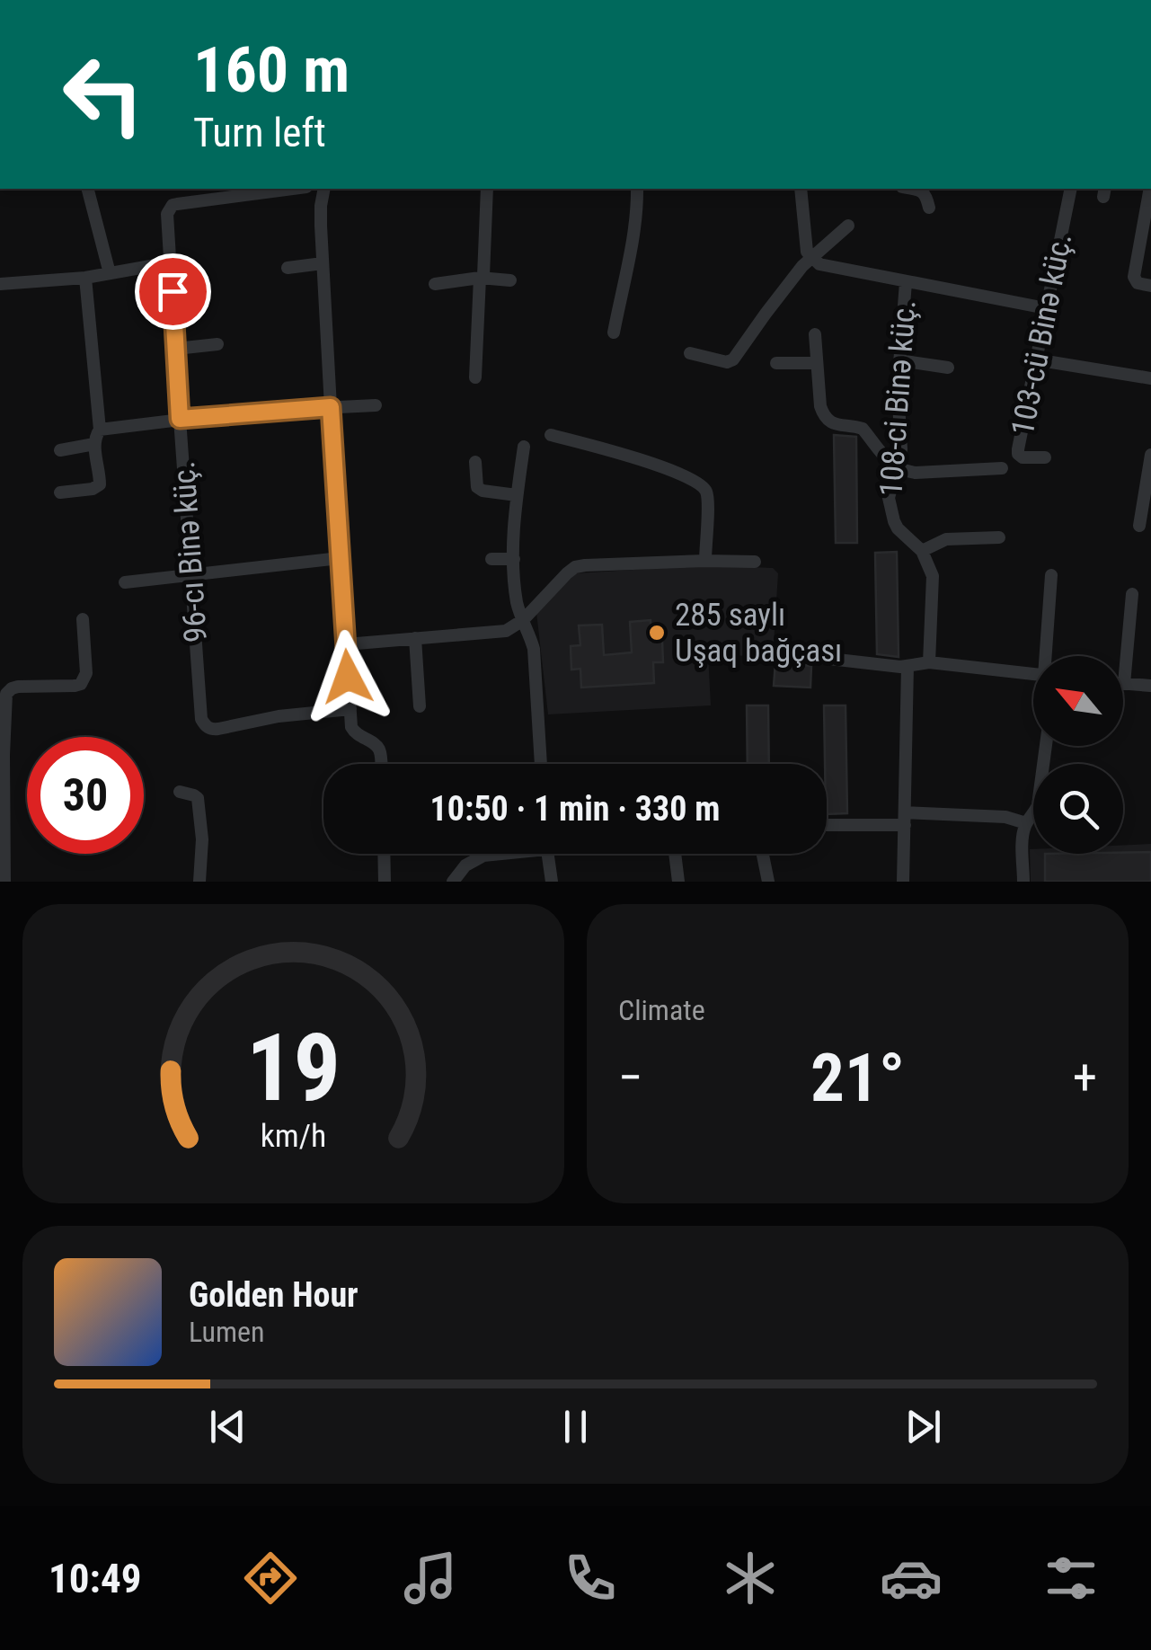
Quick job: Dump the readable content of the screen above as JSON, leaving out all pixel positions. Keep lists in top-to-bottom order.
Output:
{
  "streets": {
    "street": ["103-cü Binə küç.", "108-ci Binə küç.", "96-cı Binə küç."]
  },
  "places": ["285 saylı Uşaq bağçası"],
  "north": "top left",
  "page": {
    "turn": ["160 m", "Turn left"],
    "limit": "30",
    "trip": "10:50 · 1 min · 330 m",
    "tile": "Climate",
    "heat": ["−", "21°", "+"],
    "song": ["Golden Hour", "Lumen"],
    "tabs": "10:49",
    "gauge": ["19", "km/h"]
  }
}
